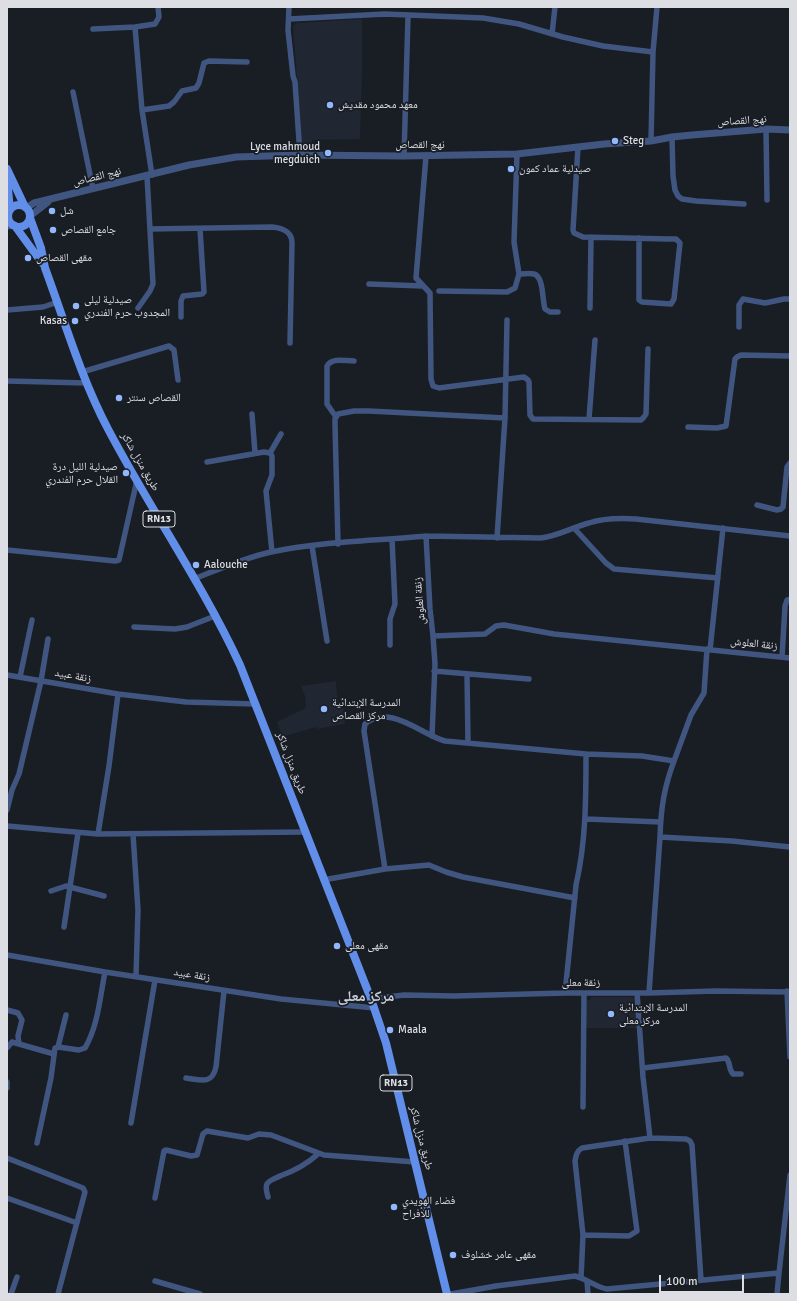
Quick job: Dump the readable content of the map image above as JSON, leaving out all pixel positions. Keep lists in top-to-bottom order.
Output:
{
  "streets": {
    "main road": ["طريق منزل شاكر", "RN13"],
    "street": [
      "نهج القصاص",
      "زنقة العلوش",
      "زنقة عبيد",
      "زنقة معلى"
    ]
  },
  "crossings": [
    ["نهج القصاص", "طريق منزل شاكر"],
    ["نهج القصاص", "RN13"],
    ["طريق منزل شاكر", "RN13"],
    ["طريق منزل شاكر", "زنقة عبيد"],
    ["طريق منزل شاكر", "زنقة معلى"]
  ],
  "districts": ["مركز معلى"],
  "places": [
    "معهد محمود مقديش",
    "Steg",
    "Lyce mahmoud megduich",
    "صيدلية عماد كمون",
    "شل",
    "جامع القصاص",
    "مقهى القصاص",
    "صيدلية ليلى المجدوب حرم الفندري",
    "Kasas",
    "القصاص سنتر",
    "صيدلية الليل درة القلال حرم الفندري",
    "Aalouche",
    "المدرسة الإبتدائية مركز القصاص",
    "مقهى معلى",
    "المدرسة الإبتدائية مركز معلى",
    "Maala",
    "فضاء الهويدي للأفراح",
    "مقهى عامر خشلوف"
  ],
  "scale_bar": "100 m"
}
